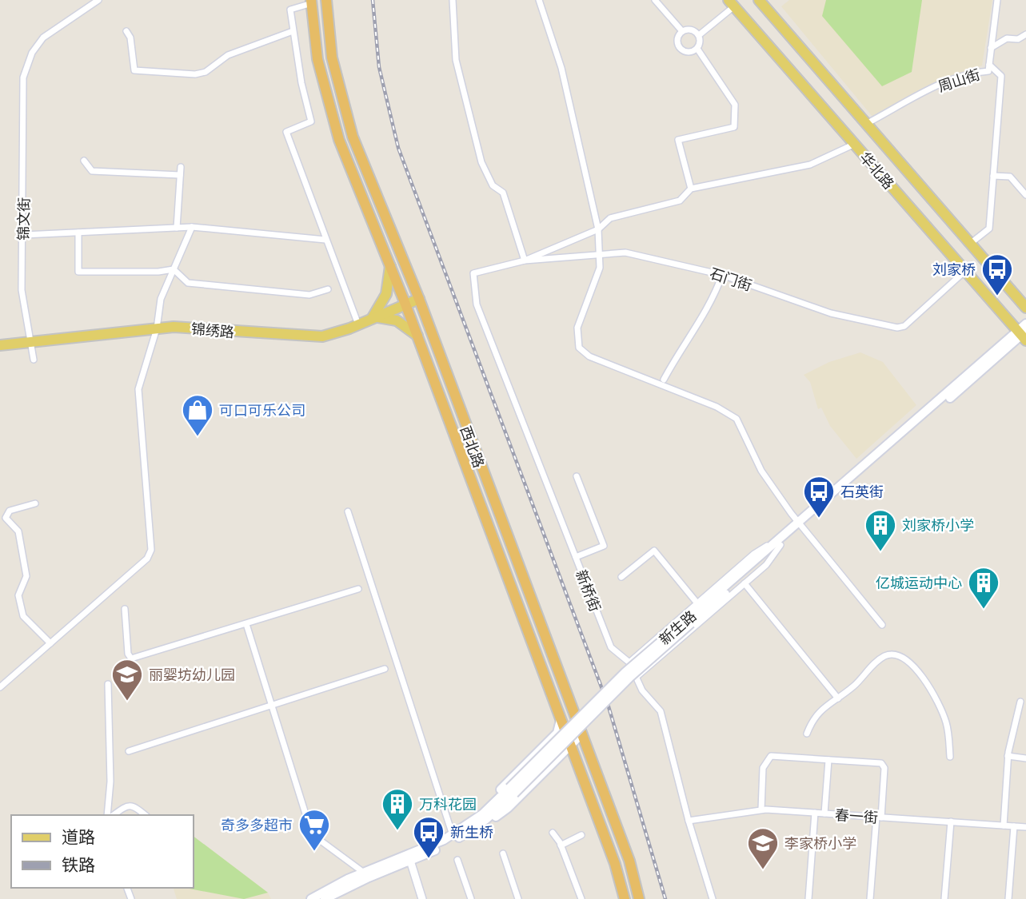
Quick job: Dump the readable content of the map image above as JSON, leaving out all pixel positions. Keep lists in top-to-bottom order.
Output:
{
  "streets": {
    "highway": ["西北路"],
    "main road": ["华北路", "锦绣路", "新生路"],
    "street": [
      "周山街",
      "锦文街",
      "石门街",
      "新桥街",
      "春一街"
    ]
  },
  "crossings": [
    ["周山街", "华北路"],
    ["华北路", "石门街"],
    ["华北路", "新生路"],
    ["锦文街", "锦绣路"],
    ["石门街", "新桥街"],
    ["锦绣路", "西北路"],
    ["新桥街", "春一街"]
  ],
  "places": {
    "bus stop": ["刘家桥", "石英街", "新生桥"],
    "shop": ["可口可乐公司"],
    "building": ["刘家桥小学", "亿城运动中心", "万科花园"],
    "school or university": ["丽婴坊幼儿园", "李家桥小学"],
    "supermarket": ["奇多多超市"]
  },
  "legend": ["道路", "铁路"]
}
